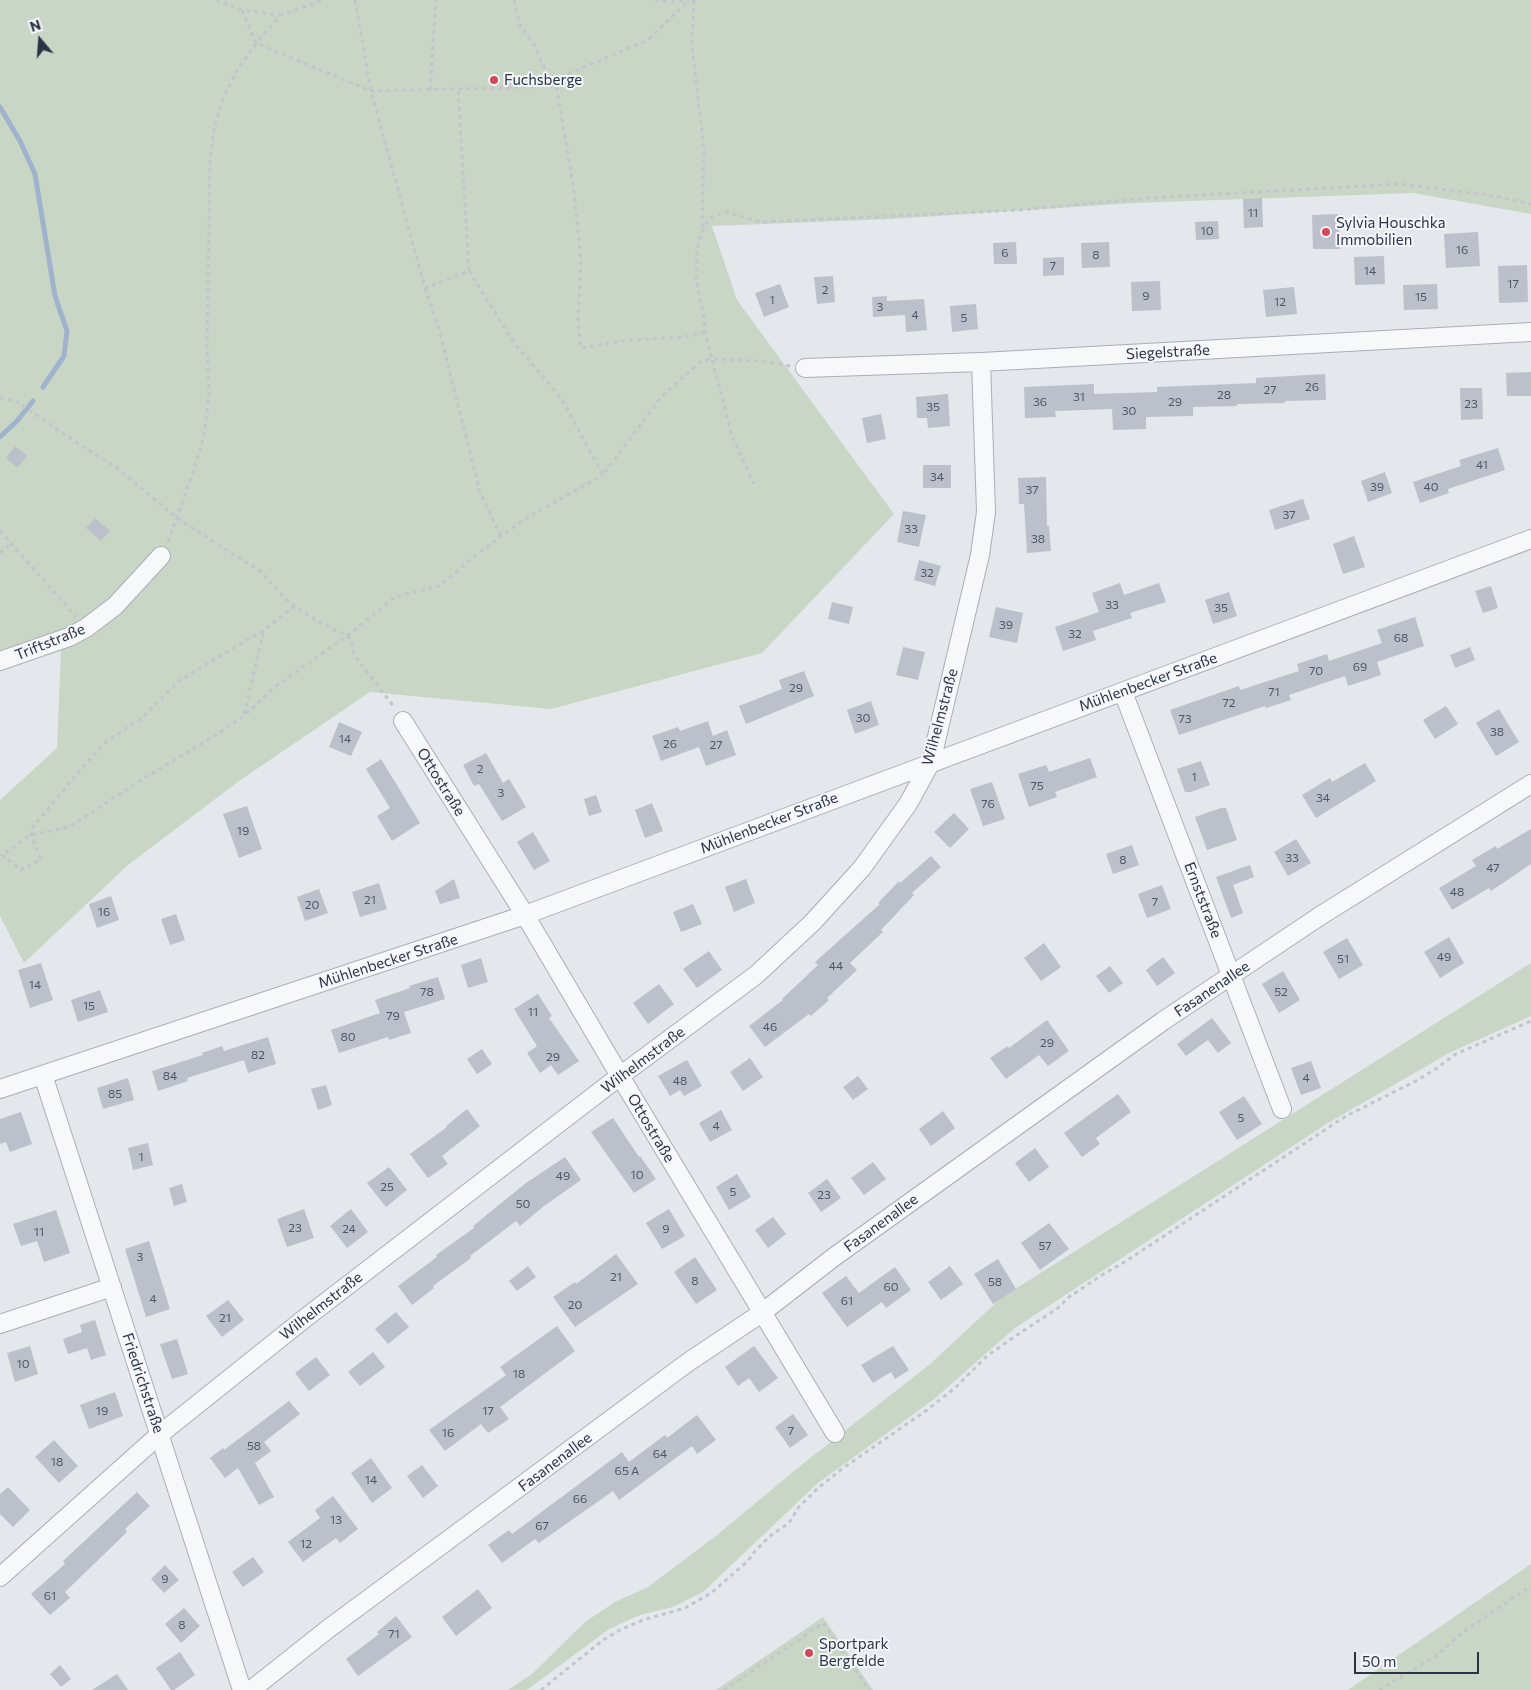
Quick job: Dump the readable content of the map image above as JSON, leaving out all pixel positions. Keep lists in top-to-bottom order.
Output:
{
  "streets": {
    "street": [
      "Siegelstraße",
      "Triftstraße",
      "Mühlenbecker Straße",
      "Wilhelmstraße",
      "Ottostraße",
      "Ernststraße",
      "Fasanenallee",
      "Friedrichstraße"
    ]
  },
  "crossings": [
    ["Siegelstraße", "Wilhelmstraße"],
    ["Mühlenbecker Straße", "Wilhelmstraße"],
    ["Mühlenbecker Straße", "Ottostraße"],
    ["Mühlenbecker Straße", "Ernststraße"],
    ["Mühlenbecker Straße", "Friedrichstraße"],
    ["Wilhelmstraße", "Ottostraße"],
    ["Wilhelmstraße", "Friedrichstraße"],
    ["Ottostraße", "Fasanenallee"],
    ["Ernststraße", "Fasanenallee"]
  ],
  "places": ["Fuchsberge", "Sylvia Houschka Immobilien", "Sportpark Bergfelde"],
  "house_numbers": [
    "11",
    "10",
    "16",
    "6",
    "8",
    "7",
    "14",
    "17",
    "2",
    "9",
    "15",
    "1",
    "12",
    "3",
    "4",
    "5",
    "26",
    "27",
    "28",
    "31",
    "36",
    "29",
    "23",
    "35",
    "30",
    "41",
    "34",
    "39",
    "40",
    "37",
    "37",
    "33",
    "38",
    "32",
    "33",
    "35",
    "39",
    "32",
    "68",
    "69",
    "70",
    "29",
    "71",
    "72",
    "30",
    "73",
    "38",
    "14",
    "26",
    "27",
    "2",
    "1",
    "75",
    "3",
    "34",
    "76",
    "19",
    "33",
    "8",
    "47",
    "48",
    "21",
    "7",
    "20",
    "16",
    "49",
    "51",
    "44",
    "14",
    "78",
    "52",
    "15",
    "11",
    "79",
    "46",
    "80",
    "29",
    "82",
    "29",
    "84",
    "4",
    "48",
    "85",
    "5",
    "4",
    "1",
    "10",
    "49",
    "25",
    "5",
    "23",
    "50",
    "23",
    "24",
    "9",
    "11",
    "57",
    "3",
    "21",
    "8",
    "58",
    "60",
    "4",
    "61",
    "20",
    "21",
    "10",
    "18",
    "19",
    "17",
    "7",
    "16",
    "58",
    "64",
    "18",
    "65 A",
    "14",
    "66",
    "13",
    "67",
    "12",
    "9",
    "61",
    "8",
    "71"
  ],
  "scale_bar": "50 m",
  "north": "top"
}
